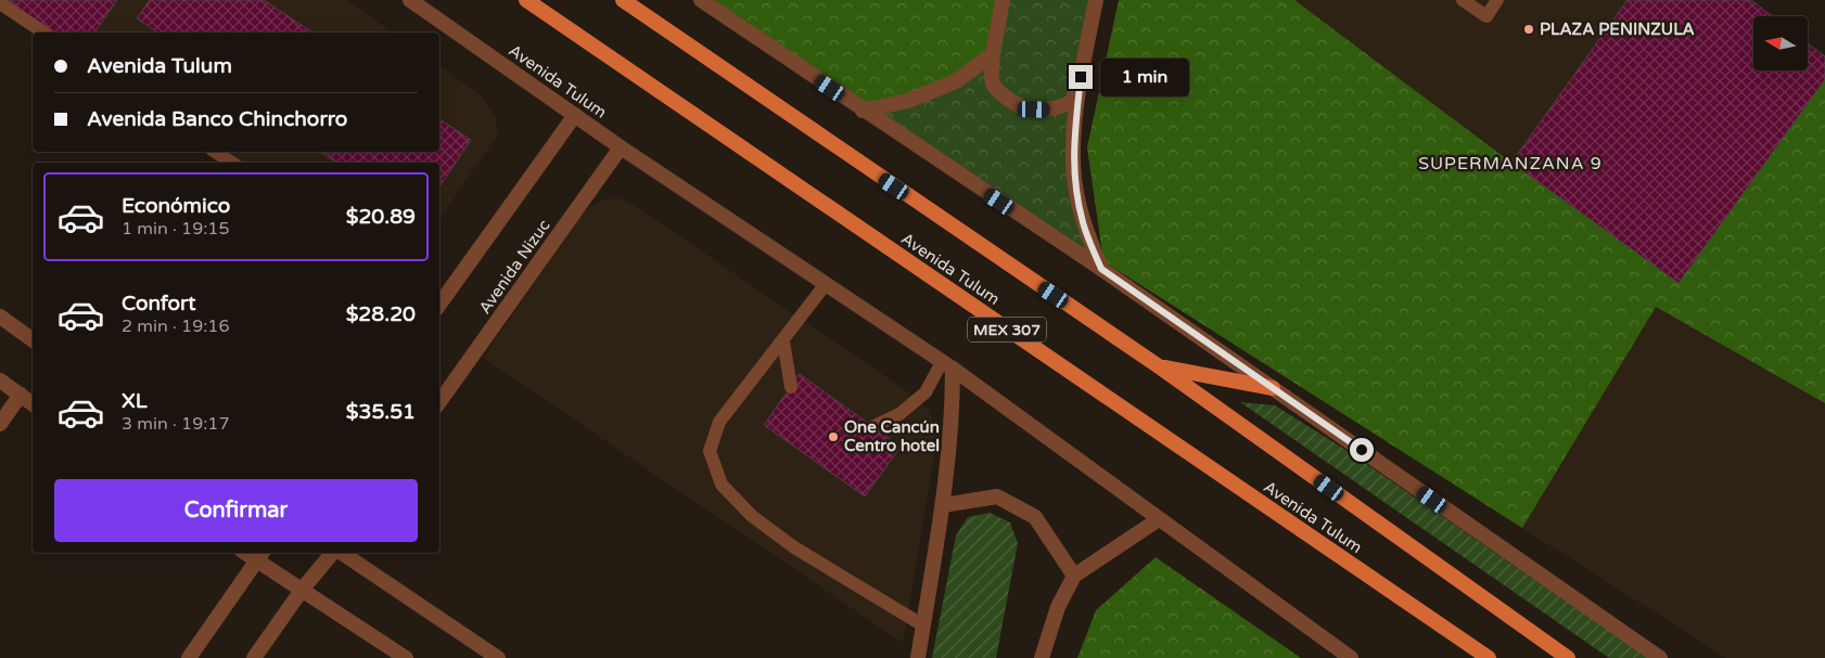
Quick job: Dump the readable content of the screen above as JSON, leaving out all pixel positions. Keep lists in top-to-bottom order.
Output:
{
  "streets": {
    "main road": ["Avenida Tulum", "MEX 307"],
    "street": ["Avenida Nizuc"]
  },
  "crossings": [
    ["Avenida Tulum", "Avenida Nizuc"]
  ],
  "districts": ["SUPERMANZANA 9"],
  "places": ["PLAZA PENINZULA", "One Cancún Centro hotel"],
  "north": "left",
  "page": {
    "banner": ["Avenida Tulum", "Avenida Banco Chinchorro"],
    "bubble": "1 min",
    "list": [
      {
        "name": "Económico",
        "note": "1 min · 19:15",
        "value": "$20.89"
      },
      {
        "name": "Confort",
        "note": "2 min · 19:16",
        "value": "$28.20"
      },
      {
        "name": "XL",
        "note": "3 min · 19:17",
        "value": "$35.51"
      }
    ],
    "buttons": "Confirmar"
  }
}
